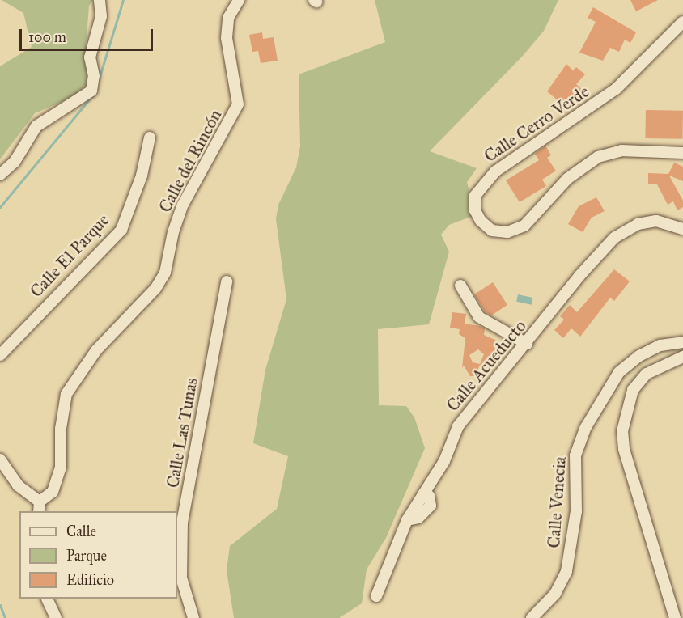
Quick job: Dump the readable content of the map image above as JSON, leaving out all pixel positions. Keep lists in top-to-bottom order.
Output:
{
  "streets": {
    "street": [
      "Calle Cerro Verde",
      "Calle del Rincón",
      "Calle El Parque",
      "Calle Acueducto",
      "Calle Las Tunas",
      "Calle Venecia"
    ]
  },
  "legend": ["Calle", "Parque", "Edificio"],
  "scale_bar": "100 m"
}
